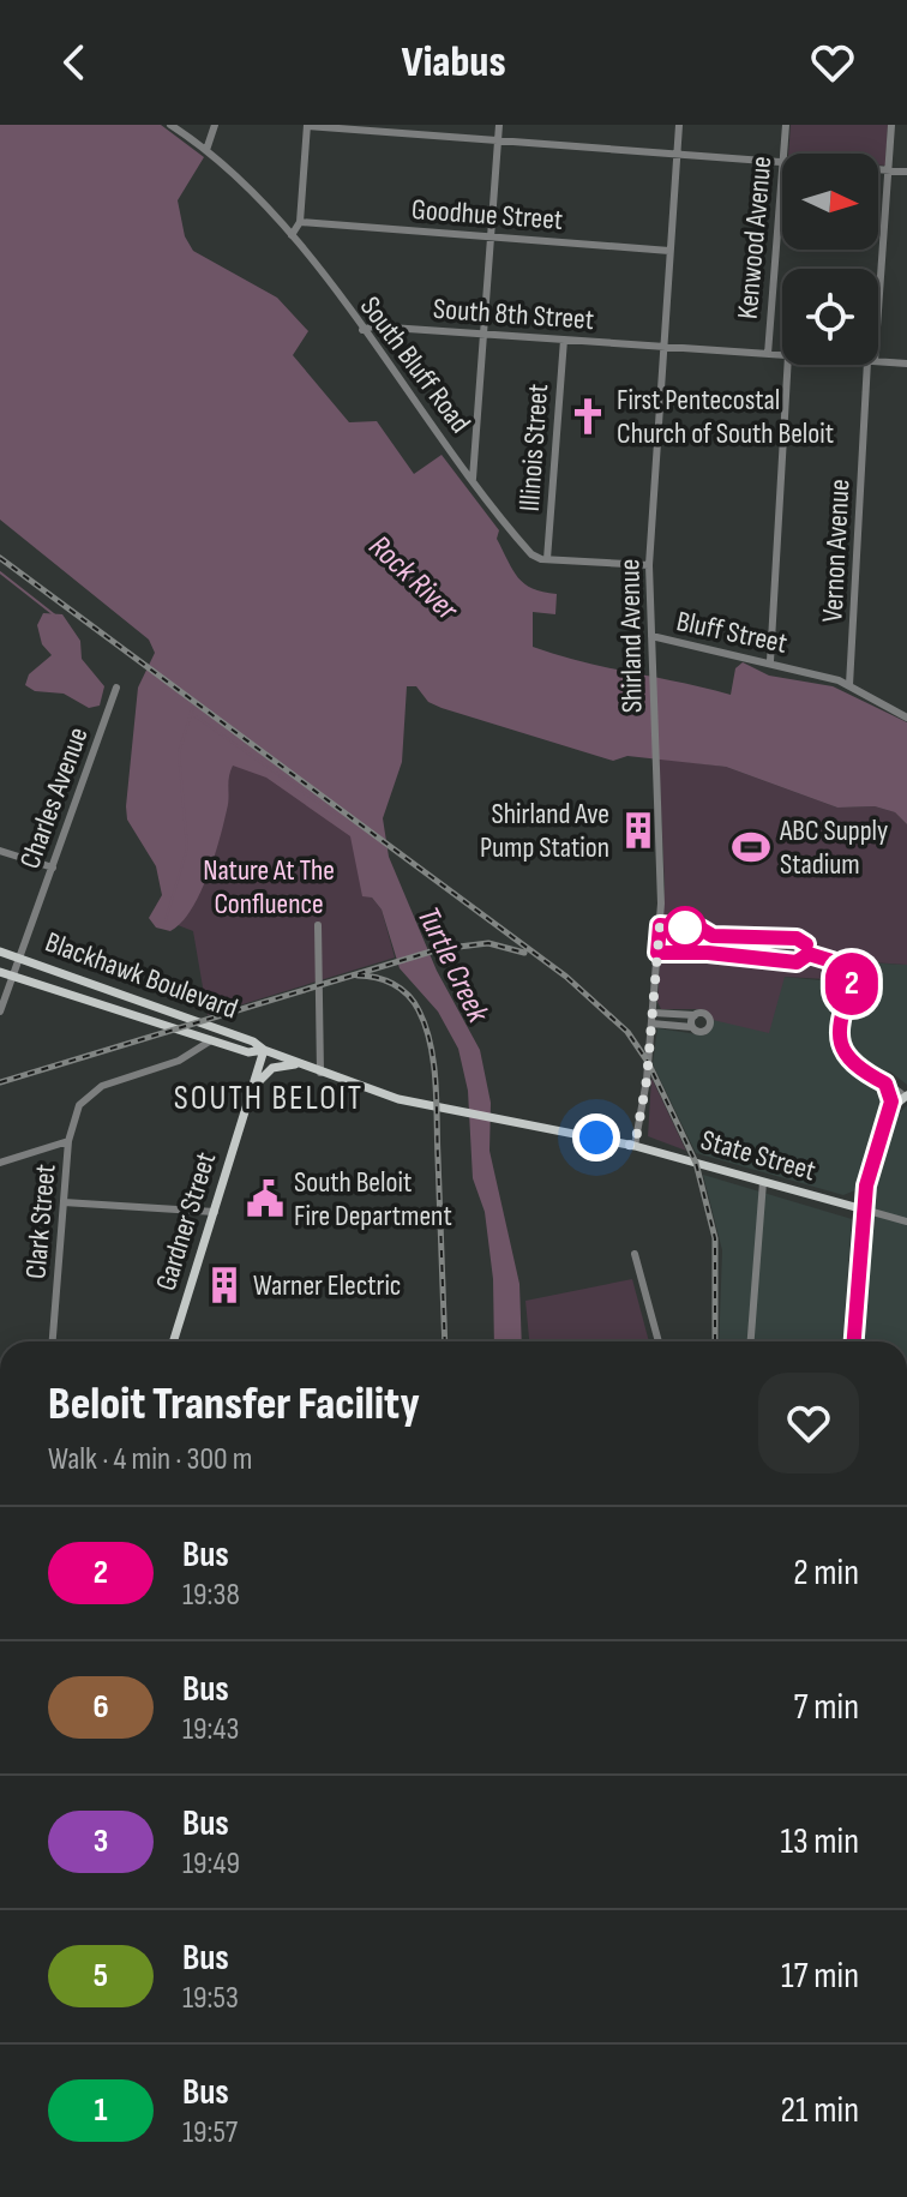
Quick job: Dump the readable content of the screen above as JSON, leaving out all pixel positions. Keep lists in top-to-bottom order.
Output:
{
  "streets": {
    "main road": ["Blackhawk Boulevard", "State Street", "Gardner Street"],
    "street": [
      "Goodhue Street",
      "Kenwood Avenue",
      "South 8th Street",
      "South Bluff Road",
      "Illinois Street",
      "Vernon Avenue",
      "Bluff Street",
      "Shirland Avenue",
      "Charles Avenue",
      "Clark Street"
    ]
  },
  "crossings": [
    ["Goodhue Street", "Shirland Avenue"],
    ["Kenwood Avenue", "South 8th Street"],
    ["Kenwood Avenue", "Bluff Street"],
    ["South 8th Street", "South Bluff Road"],
    ["South 8th Street", "Illinois Street"],
    ["South 8th Street", "Shirland Avenue"],
    ["South Bluff Road", "Illinois Street"],
    ["Vernon Avenue", "Bluff Street"],
    ["Bluff Street", "Shirland Avenue"],
    ["Shirland Avenue", "State Street"],
    ["Charles Avenue", "Blackhawk Boulevard"],
    ["Blackhawk Boulevard", "State Street"],
    ["Blackhawk Boulevard", "Clark Street"],
    ["Blackhawk Boulevard", "Gardner Street"]
  ],
  "districts": ["SOUTH BELOIT"],
  "water": ["Rock River", "Turtle Creek"],
  "parks": ["Nature At The Confluence"],
  "places": {
    "church": ["First Pentecostal Church of South Beloit"],
    "building": ["Shirland Ave Pump Station", "Warner Electric"],
    "sports": ["ABC Supply Stadium"],
    "public building": ["South Beloit Fire Department"]
  },
  "lines": ["bus line 2"],
  "north": "right",
  "page": {
    "header": "Viabus",
    "on_map": "2",
    "heading": ["Beloit Transfer Facility", "Walk · 4 min · 300 m"],
    "list": [
      {
        "mark": "2",
        "name": "Bus",
        "note": "19:38",
        "value": "2 min"
      },
      {
        "mark": "6",
        "name": "Bus",
        "note": "19:43",
        "value": "7 min"
      },
      {
        "mark": "3",
        "name": "Bus",
        "note": "19:49",
        "value": "13 min"
      },
      {
        "mark": "5",
        "name": "Bus",
        "note": "19:53",
        "value": "17 min"
      },
      {
        "mark": "1",
        "name": "Bus",
        "note": "19:57",
        "value": "21 min"
      }
    ]
  }
}
